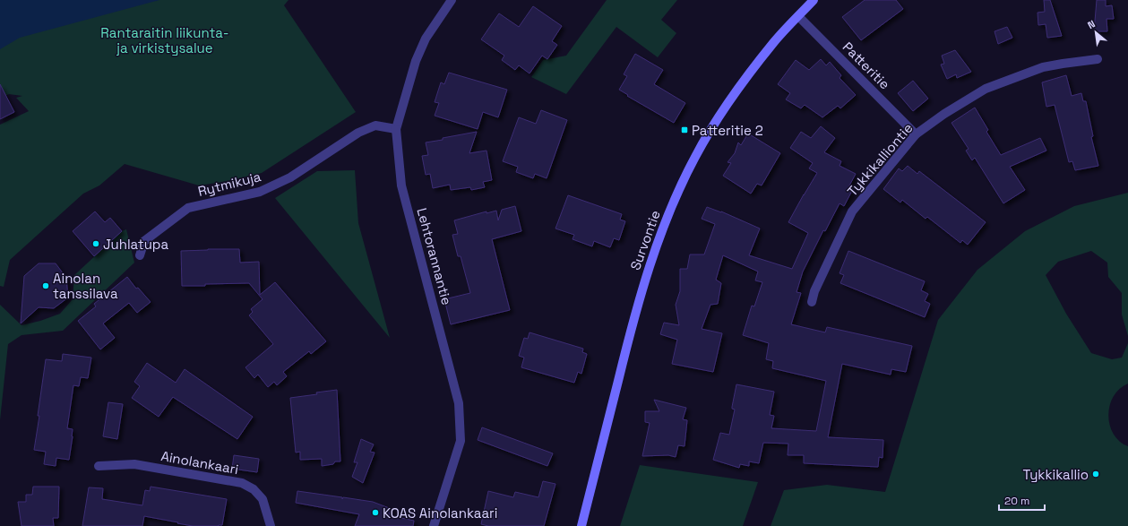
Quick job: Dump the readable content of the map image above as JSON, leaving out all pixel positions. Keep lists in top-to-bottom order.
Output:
{
  "streets": {
    "main road": ["Survontie"],
    "street": [
      "Patteritie",
      "Tykkikalliontie",
      "Rytmikuja",
      "Lehtorannantie",
      "Ainolankaari"
    ]
  },
  "crossings": [
    ["Patteritie", "Tykkikalliontie"],
    ["Patteritie", "Survontie"],
    ["Rytmikuja", "Lehtorannantie"]
  ],
  "parks": ["Rantaraitin liikunta- ja virkistysalue"],
  "places": {
    "transit": ["Patteritie 2"],
    "other": [
      "Juhlatupa",
      "Ainolan tanssilava",
      "Tykkikallio",
      "KOAS Ainolankaari"
    ]
  },
  "scale_bar": "20 m",
  "north": "top left"
}
